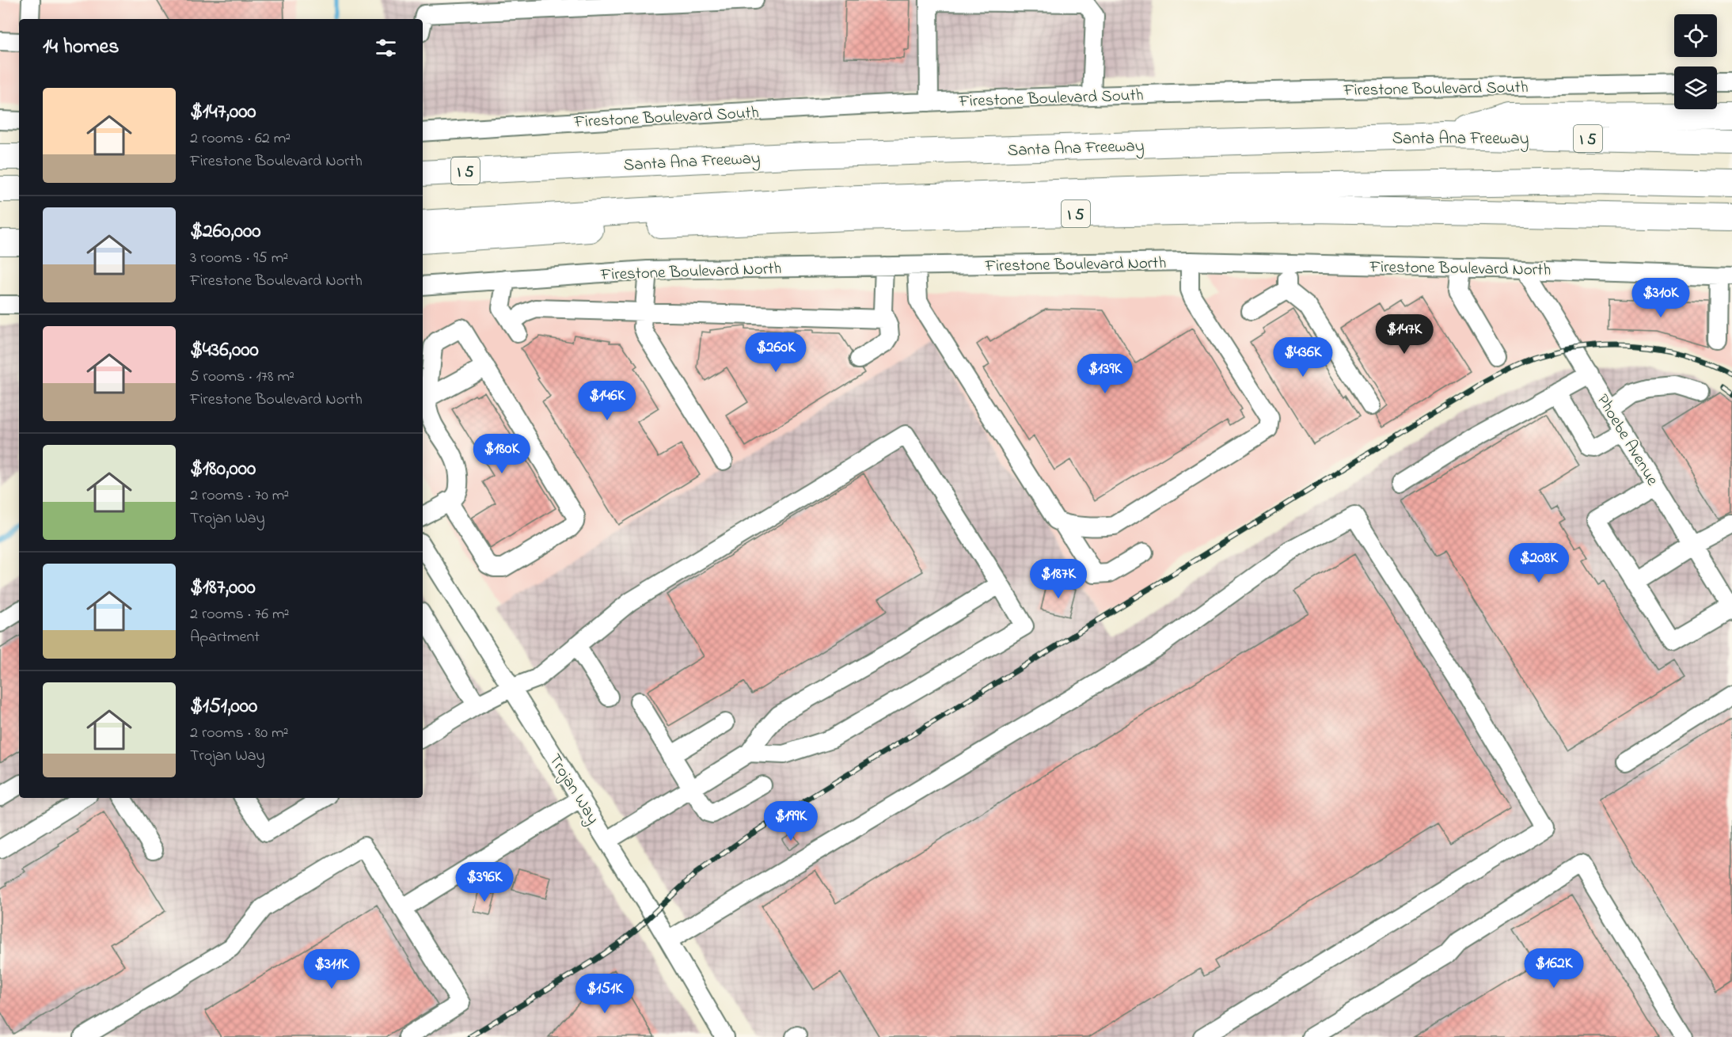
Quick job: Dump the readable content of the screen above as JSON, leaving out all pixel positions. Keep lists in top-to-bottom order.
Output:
{
  "streets": {
    "highway": ["Santa Ana Freeway", "I 5"],
    "street": [
      "Firestone Boulevard South",
      "Firestone Boulevard North",
      "Phoebe Avenue",
      "Trojan Way"
    ]
  },
  "crossings": [
    ["Firestone Boulevard North", "Phoebe Avenue"]
  ],
  "page": {
    "heading": "14 homes",
    "list": [
      {
        "name": "$147,000",
        "note": "2 rooms · 62 m² · Firestone Boulevard North"
      },
      {
        "name": "$260,000",
        "note": "3 rooms · 95 m² · Firestone Boulevard North"
      },
      {
        "name": "$436,000",
        "note": "5 rooms · 178 m² · Firestone Boulevard North"
      },
      {
        "name": "$180,000",
        "note": "2 rooms · 70 m² · Trojan Way"
      },
      {
        "name": "$187,000",
        "note": "2 rooms · 76 m² · Apartment"
      },
      {
        "name": "$151,000",
        "note": "2 rooms · 80 m² · Trojan Way"
      }
    ],
    "price": [
      "$310K",
      "$147K",
      "$260K",
      "$436K",
      "$139K",
      "$146K",
      "$180K",
      "$208K",
      "$187K",
      "$199K",
      "$396K",
      "$162K",
      "$311K",
      "$151K"
    ]
  }
}
